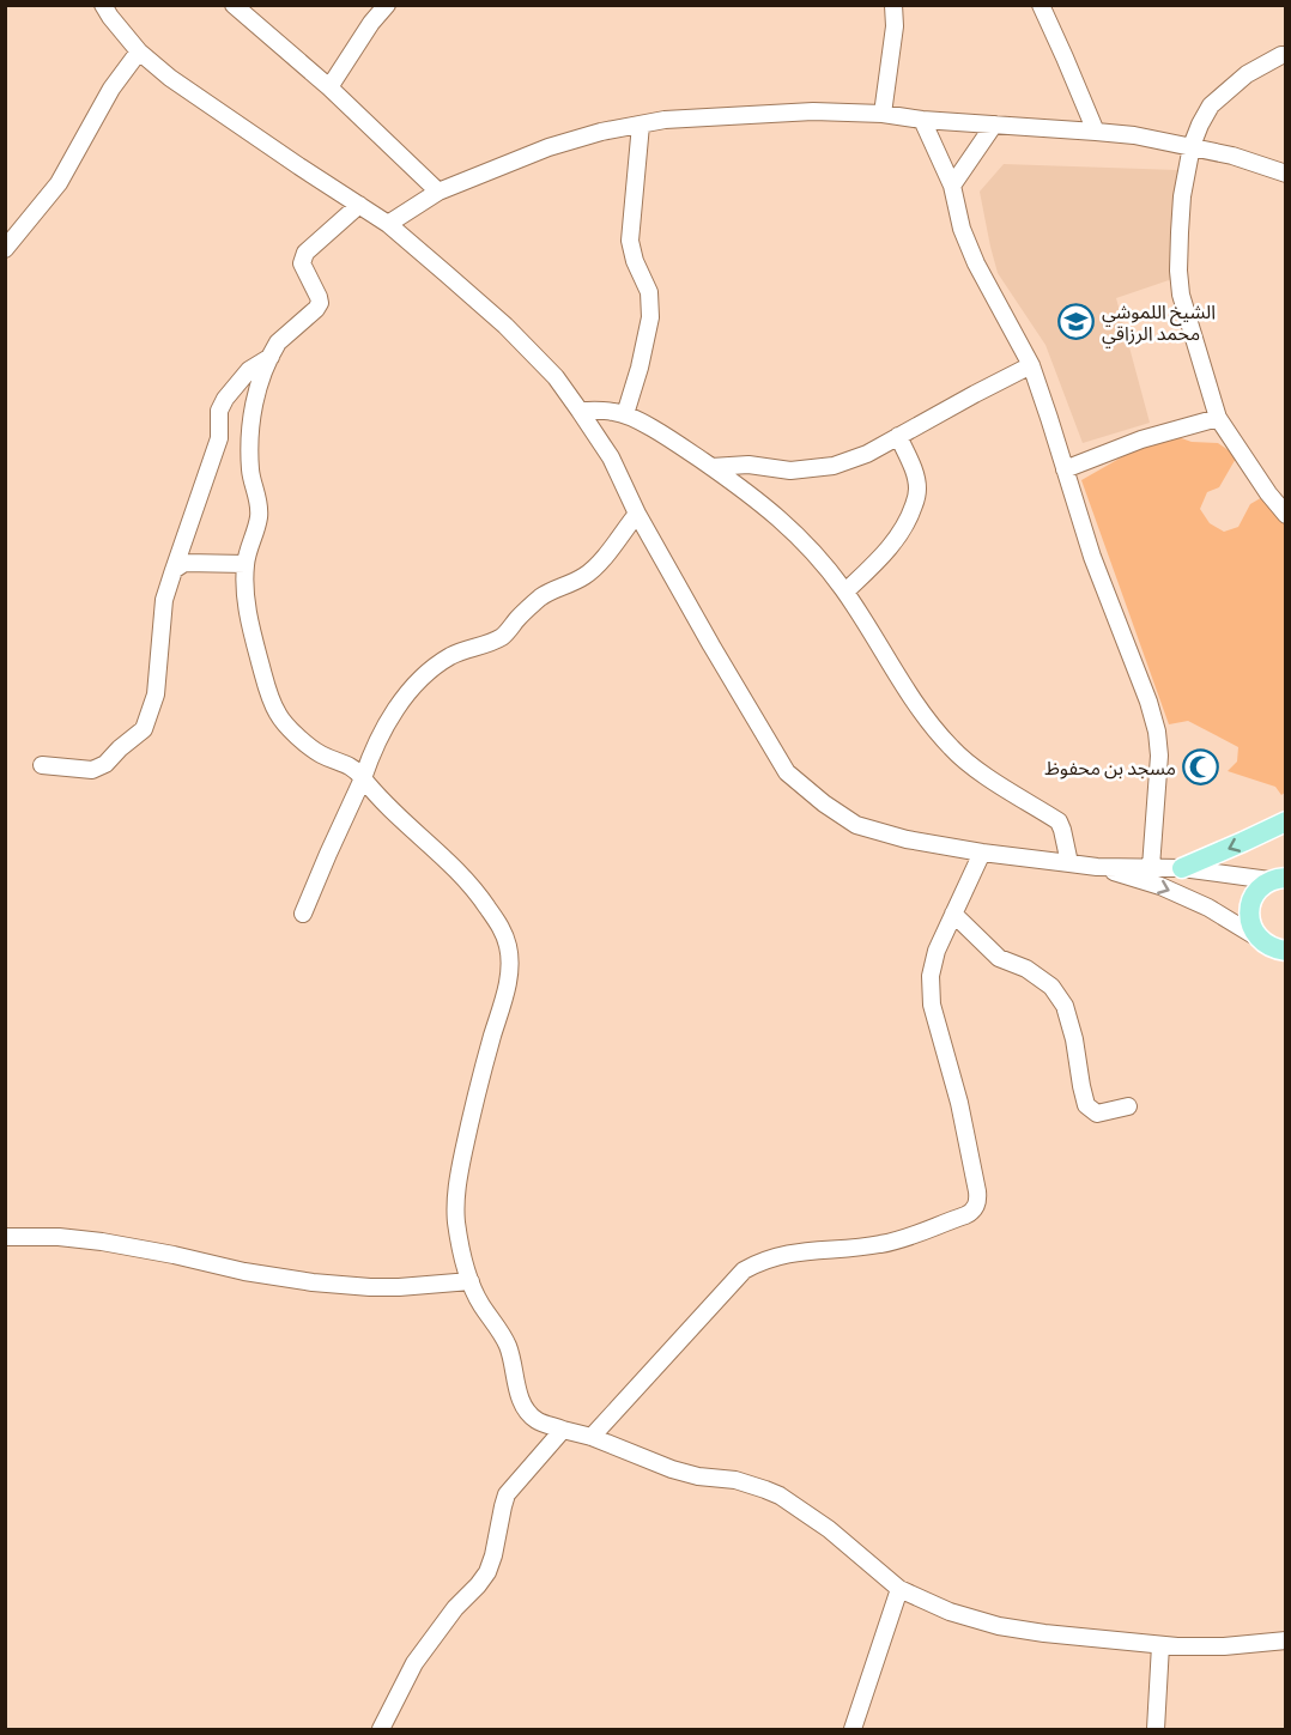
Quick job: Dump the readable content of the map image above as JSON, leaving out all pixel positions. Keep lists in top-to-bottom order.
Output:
{
  "places": {
    "school or university": ["الشيخ اللموشي محمد الرزاقي"],
    "mosque": ["مسجد بن محفوظ"]
  }
}
